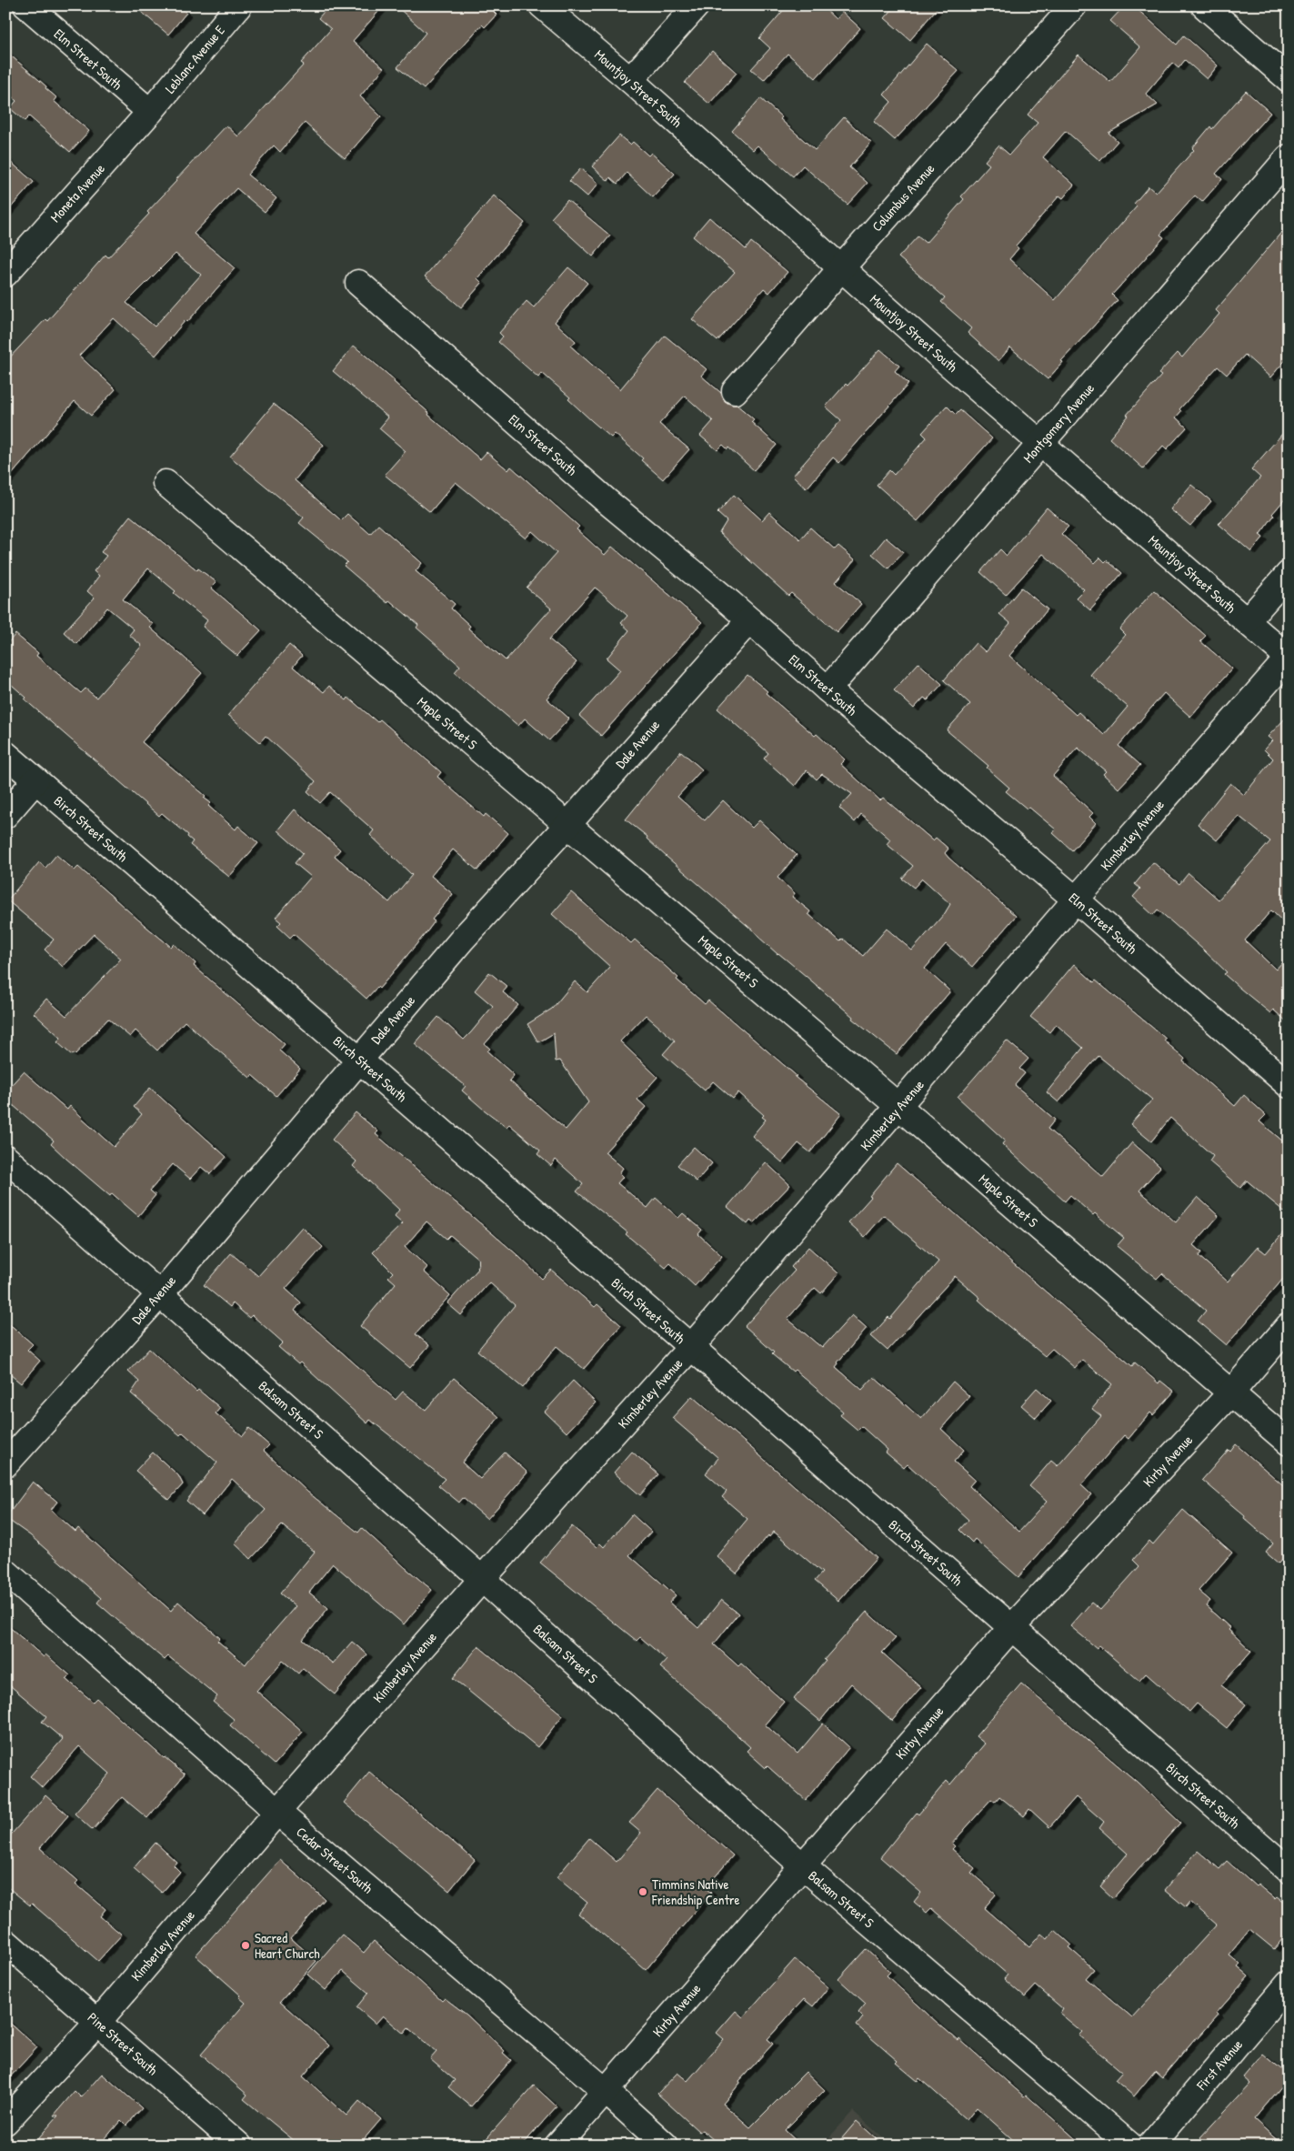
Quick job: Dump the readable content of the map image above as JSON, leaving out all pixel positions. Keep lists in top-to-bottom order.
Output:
{
  "streets": {
    "street": [
      "Elm Street South",
      "Leblanc Avenue E",
      "Mountjoy Street South",
      "Moneta Avenue",
      "Columbus Avenue",
      "Montgomery Avenue",
      "Maple Street S",
      "Dale Avenue",
      "Birch Street South",
      "Kimberley Avenue",
      "Balsam Street S",
      "Kirby Avenue",
      "Cedar Street South",
      "Pine Street South",
      "First Avenue"
    ]
  },
  "crossings": [
    ["Elm Street South", "Leblanc Avenue E"],
    ["Elm Street South", "Moneta Avenue"],
    ["Elm Street South", "Montgomery Avenue"],
    ["Elm Street South", "Dale Avenue"],
    ["Elm Street South", "Kimberley Avenue"],
    ["Leblanc Avenue E", "Moneta Avenue"],
    ["Mountjoy Street South", "Columbus Avenue"],
    ["Mountjoy Street South", "Montgomery Avenue"],
    ["Mountjoy Street South", "Kimberley Avenue"],
    ["Maple Street S", "Dale Avenue"],
    ["Maple Street S", "Kimberley Avenue"],
    ["Maple Street S", "Kirby Avenue"],
    ["Dale Avenue", "Birch Street South"],
    ["Dale Avenue", "Balsam Street S"],
    ["Birch Street South", "Kimberley Avenue"],
    ["Birch Street South", "Kirby Avenue"],
    ["Kimberley Avenue", "Balsam Street S"],
    ["Kimberley Avenue", "Cedar Street South"],
    ["Kimberley Avenue", "Pine Street South"],
    ["Balsam Street S", "Kirby Avenue"],
    ["Kirby Avenue", "Cedar Street South"]
  ],
  "places": ["Timmins Native Friendship Centre", "Sacred Heart Church"]
}
